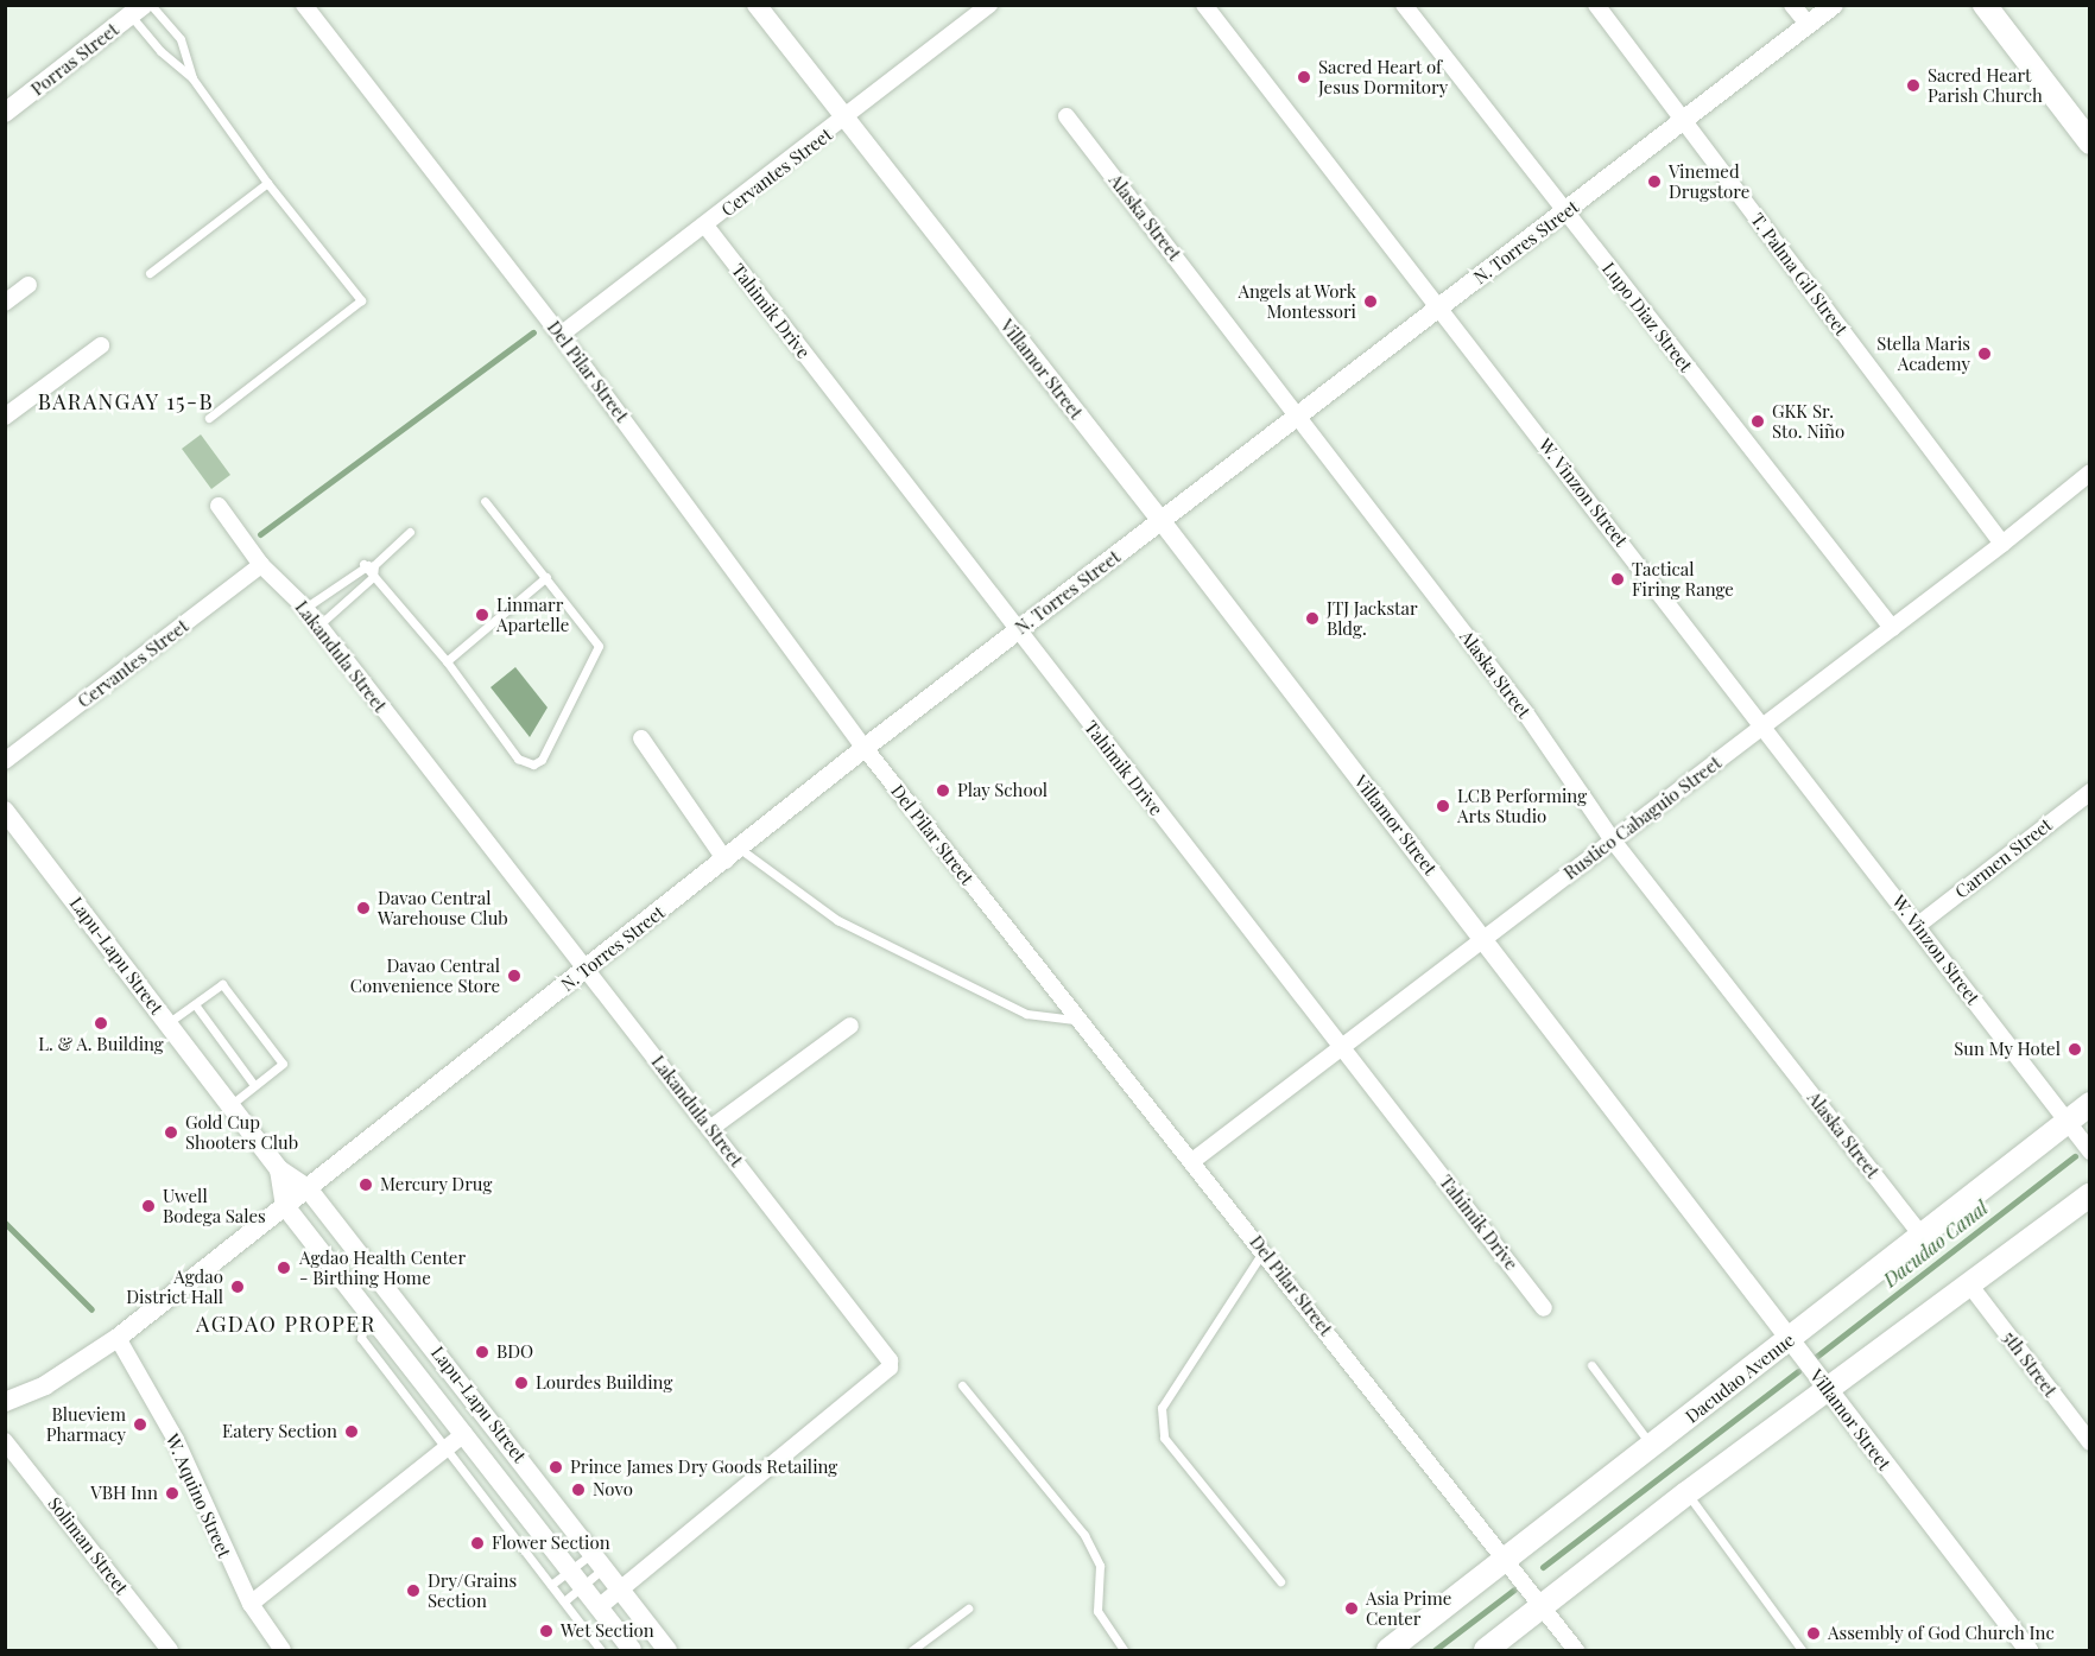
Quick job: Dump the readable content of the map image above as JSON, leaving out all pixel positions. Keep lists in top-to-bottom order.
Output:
{
  "streets": {
    "main road": ["Dacudao Avenue"],
    "street": [
      "Porras Street",
      "Cervantes Street",
      "Alaska Street",
      "N. Torres Street",
      "T. Palma Gil Street",
      "Tahimik Drive",
      "Lupo Diaz Street",
      "Villamor Street",
      "Del Pilar Street",
      "W. Vinzon Street",
      "Lakandula Street",
      "Rustico Cabaguio Street",
      "Carmen Street",
      "Lapu-Lapu Street",
      "5th Street",
      "W. Aquino Street",
      "Soliman Street"
    ]
  },
  "crossings": [
    ["Cervantes Street", "Tahimik Drive"],
    ["Cervantes Street", "Villamor Street"],
    ["Cervantes Street", "Del Pilar Street"],
    ["Cervantes Street", "Lakandula Street"],
    ["Alaska Street", "N. Torres Street"],
    ["Alaska Street", "Rustico Cabaguio Street"],
    ["Alaska Street", "Dacudao Avenue"],
    ["N. Torres Street", "T. Palma Gil Street"],
    ["N. Torres Street", "Tahimik Drive"],
    ["N. Torres Street", "Lupo Diaz Street"],
    ["N. Torres Street", "Villamor Street"],
    ["N. Torres Street", "Del Pilar Street"],
    ["N. Torres Street", "W. Vinzon Street"],
    ["N. Torres Street", "Lakandula Street"],
    ["N. Torres Street", "Lapu-Lapu Street"],
    ["N. Torres Street", "W. Aquino Street"],
    ["T. Palma Gil Street", "Rustico Cabaguio Street"],
    ["Tahimik Drive", "Rustico Cabaguio Street"],
    ["Lupo Diaz Street", "Rustico Cabaguio Street"],
    ["Villamor Street", "Rustico Cabaguio Street"],
    ["Villamor Street", "Dacudao Avenue"],
    ["Del Pilar Street", "Rustico Cabaguio Street"],
    ["Del Pilar Street", "Dacudao Avenue"],
    ["W. Vinzon Street", "Rustico Cabaguio Street"],
    ["W. Vinzon Street", "Carmen Street"],
    ["W. Vinzon Street", "Dacudao Avenue"],
    ["Lakandula Street", "Lapu-Lapu Street"]
  ],
  "districts": ["BARANGAY 15-B", "AGDAO PROPER"],
  "water": ["Dacudao Canal"],
  "places": [
    "Sacred Heart of Jesus Dormitory",
    "Sacred Heart Parish Church",
    "Vinemed Drugstore",
    "Angels at Work Montessori",
    "Stella Maris Academy",
    "GKK Sr. Sto. Niño",
    "Tactical Firing Range",
    "Linmarr Apartelle",
    "JTJ Jackstar Bldg.",
    "Play School",
    "LCB Performing Arts Studio",
    "Davao Central Warehouse Club",
    "Davao Central Convenience Store",
    "L. & A. Building",
    "Sun My Hotel",
    "Gold Cup Shooters Club",
    "Mercury Drug",
    "Uwell Bodega Sales",
    "Agdao Health Center - Birthing Home",
    "Agdao District Hall",
    "BDO",
    "Lourdes Building",
    "Blueviem Pharmacy",
    "Eatery Section",
    "Prince James Dry Goods Retailing",
    "Novo",
    "VBH Inn",
    "Flower Section",
    "Dry/Grains Section",
    "Asia Prime Center",
    "Wet Section",
    "Assembly of God Church Inc"
  ]
}
